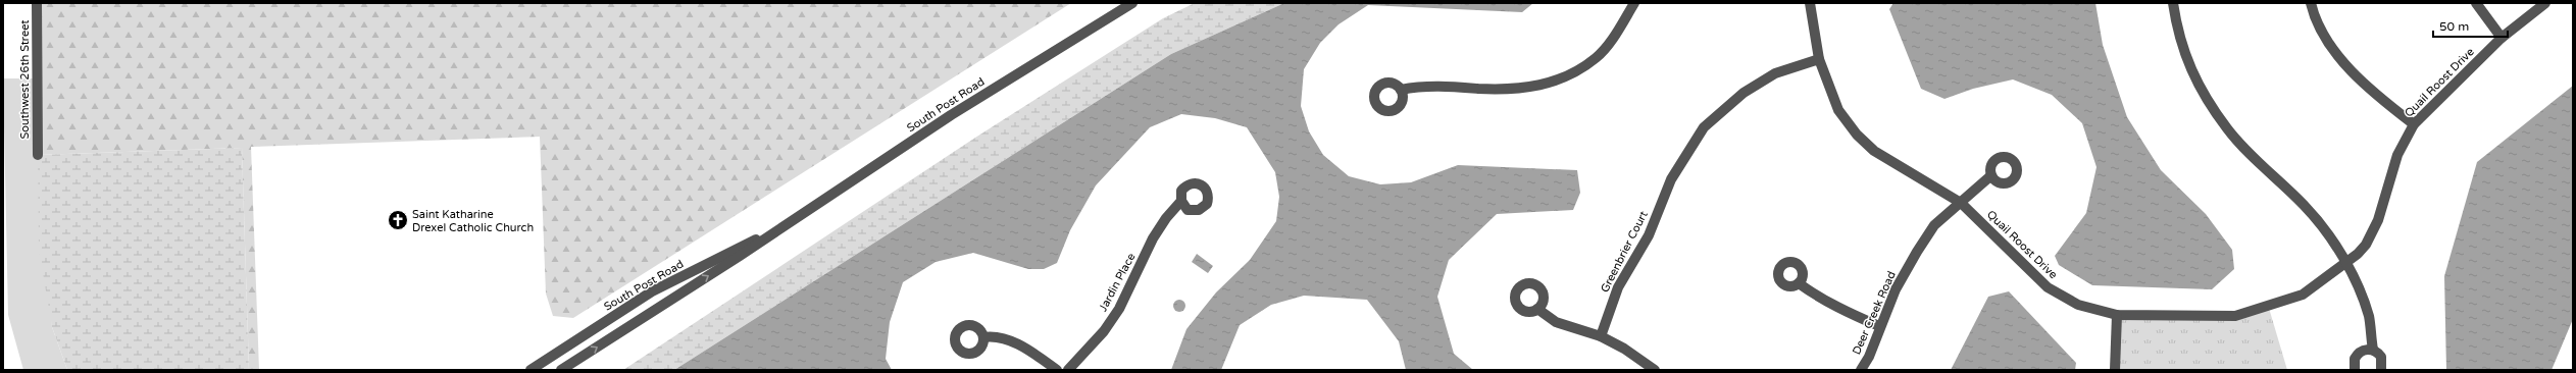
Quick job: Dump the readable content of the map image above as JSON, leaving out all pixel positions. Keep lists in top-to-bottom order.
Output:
{
  "streets": {
    "street": [
      "Southwest 26th Street",
      "Quail Roost Drive",
      "South Post Road",
      "Greenbrier Court",
      "Jardin Place",
      "Deer Creek Road"
    ]
  },
  "crossings": [
    ["Quail Roost Drive", "Greenbrier Court"],
    ["Quail Roost Drive", "Deer Creek Road"]
  ],
  "places": {
    "church": ["Saint Katharine Drexel Catholic Church"]
  },
  "scale_bar": "50 m"
}
